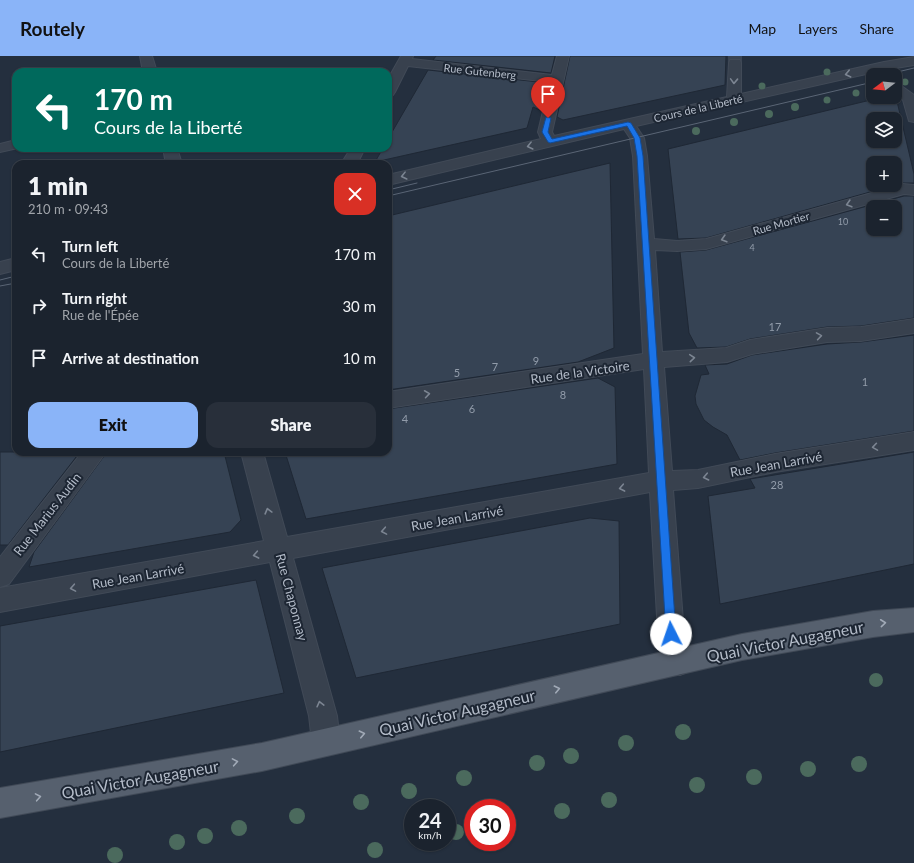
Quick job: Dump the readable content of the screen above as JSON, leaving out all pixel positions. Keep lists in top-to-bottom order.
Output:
{
  "streets": {
    "main road": ["Quai Victor Augagneur"],
    "street": [
      "Rue Gutenberg",
      "Cours de la Liberté",
      "Rue Mortier",
      "Rue de la Victoire",
      "Rue Jean Larrivé",
      "Rue Marius Audin",
      "Rue Chaponnay"
    ]
  },
  "crossings": [
    ["Rue Jean Larrivé", "Rue Chaponnay"],
    ["Rue Chaponnay", "Quai Victor Augagneur"]
  ],
  "one_way": [
    "Cours de la Liberté",
    "Rue Mortier",
    "Rue de la Victoire",
    "Rue Jean Larrivé",
    "Rue Chaponnay",
    "Quai Victor Augagneur"
  ],
  "house_numbers": [
    "10",
    "4",
    "17",
    "9",
    "7",
    "5",
    "1",
    "8",
    "6",
    "4",
    "28"
  ],
  "north": "left",
  "page": {
    "header": "Routely",
    "nav": ["Map", "Layers", "Share"],
    "map_buttons": ["+", "−"],
    "turn": ["170 m", "Cours de la Liberté"],
    "heading": ["1 min", "210 m · 09:43"],
    "list": [
      {
        "name": "Turn left",
        "note": "Cours de la Liberté",
        "value": "170 m"
      },
      {
        "name": "Turn right",
        "note": "Rue de l'Épée",
        "value": "30 m"
      },
      {
        "name": "Arrive at destination",
        "value": "10 m"
      }
    ],
    "buttons": ["Exit", "Share"],
    "speed": "24 km/h",
    "limit": "30"
  }
}
